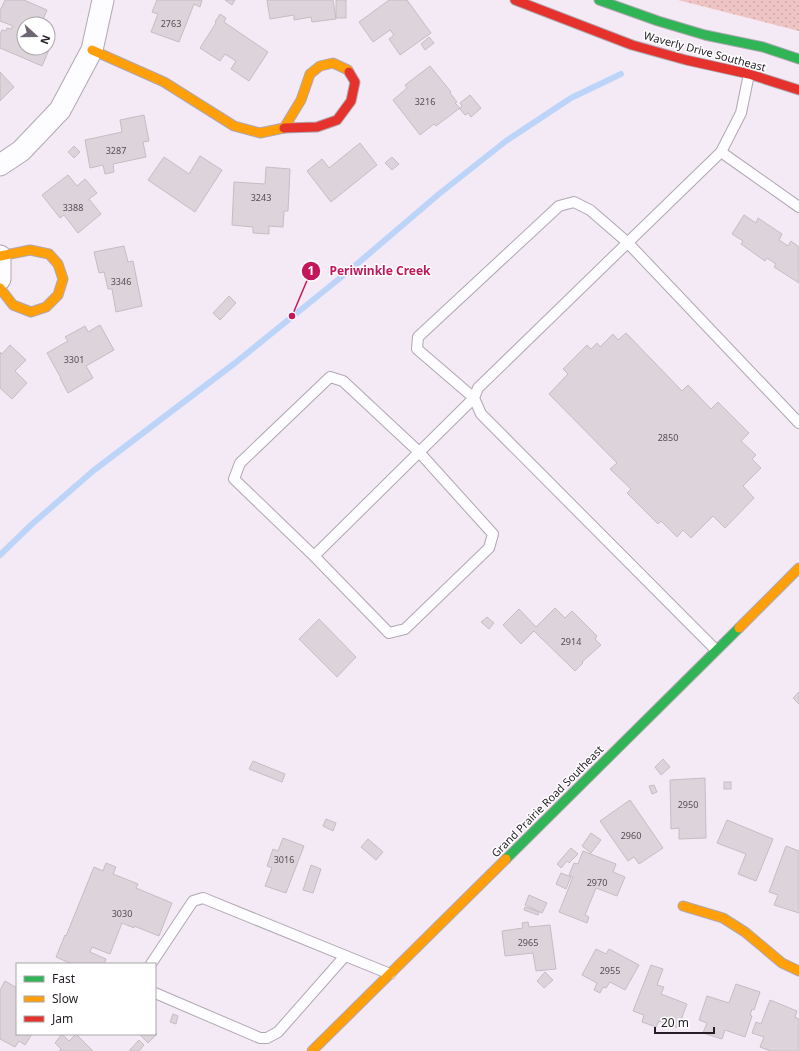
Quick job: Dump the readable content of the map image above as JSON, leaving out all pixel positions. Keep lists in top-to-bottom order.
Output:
{
  "streets": {
    "main road": ["Waverly Drive Southeast", "Grand Prairie Road Southeast"]
  },
  "places": ["Periwinkle Creek"],
  "house_numbers": [
    "2763",
    "3216",
    "3287",
    "3243",
    "3388",
    "3346",
    "3301",
    "2850",
    "2914",
    "2950",
    "2960",
    "3016",
    "2970",
    "3030",
    "2965",
    "2955"
  ],
  "legend": ["Fast", "Slow", "Jam"],
  "scale_bar": "20 m",
  "north": "right"
}
